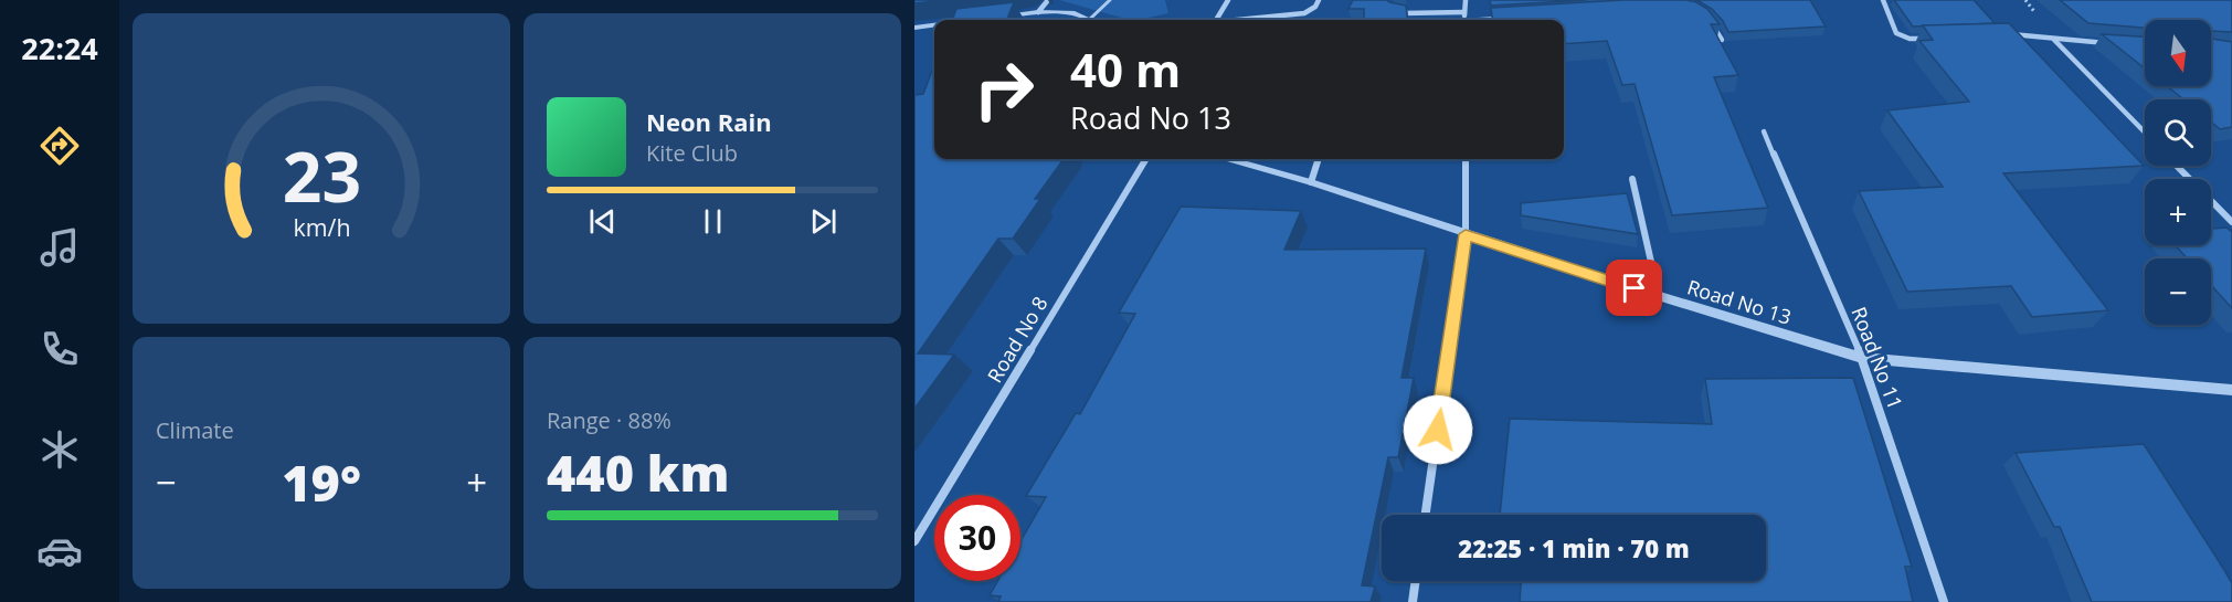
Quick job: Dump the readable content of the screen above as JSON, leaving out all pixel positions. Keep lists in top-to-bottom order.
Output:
{
  "streets": {
    "street": ["Road No 13", "Road No 8", "Road No 11"]
  },
  "crossings": [
    ["Road No 13", "Road No 11"]
  ],
  "north": "bottom",
  "page": {
    "tabs": "22:24",
    "map_buttons": ["+", "−"],
    "turn": ["40 m", "Road No 13"],
    "song": ["Neon Rain", "Kite Club"],
    "tile": [
      "Climate",
      ["Range · 88%", "440 km"]
    ],
    "heat": ["−", "19°", "+"],
    "limit": "30",
    "trip": "22:25 · 1 min · 70 m",
    "gauge": ["23", "km/h"]
  }
}
